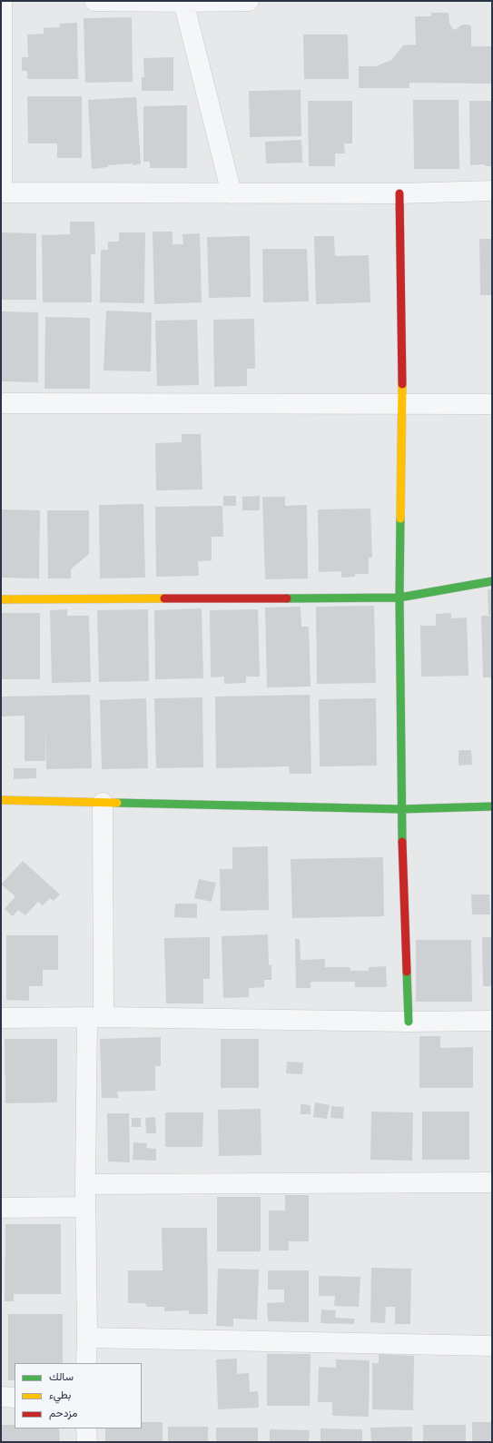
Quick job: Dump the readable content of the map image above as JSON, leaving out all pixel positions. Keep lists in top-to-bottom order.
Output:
{
  "legend": ["سالك", "بطيء", "مزدحم"]
}
